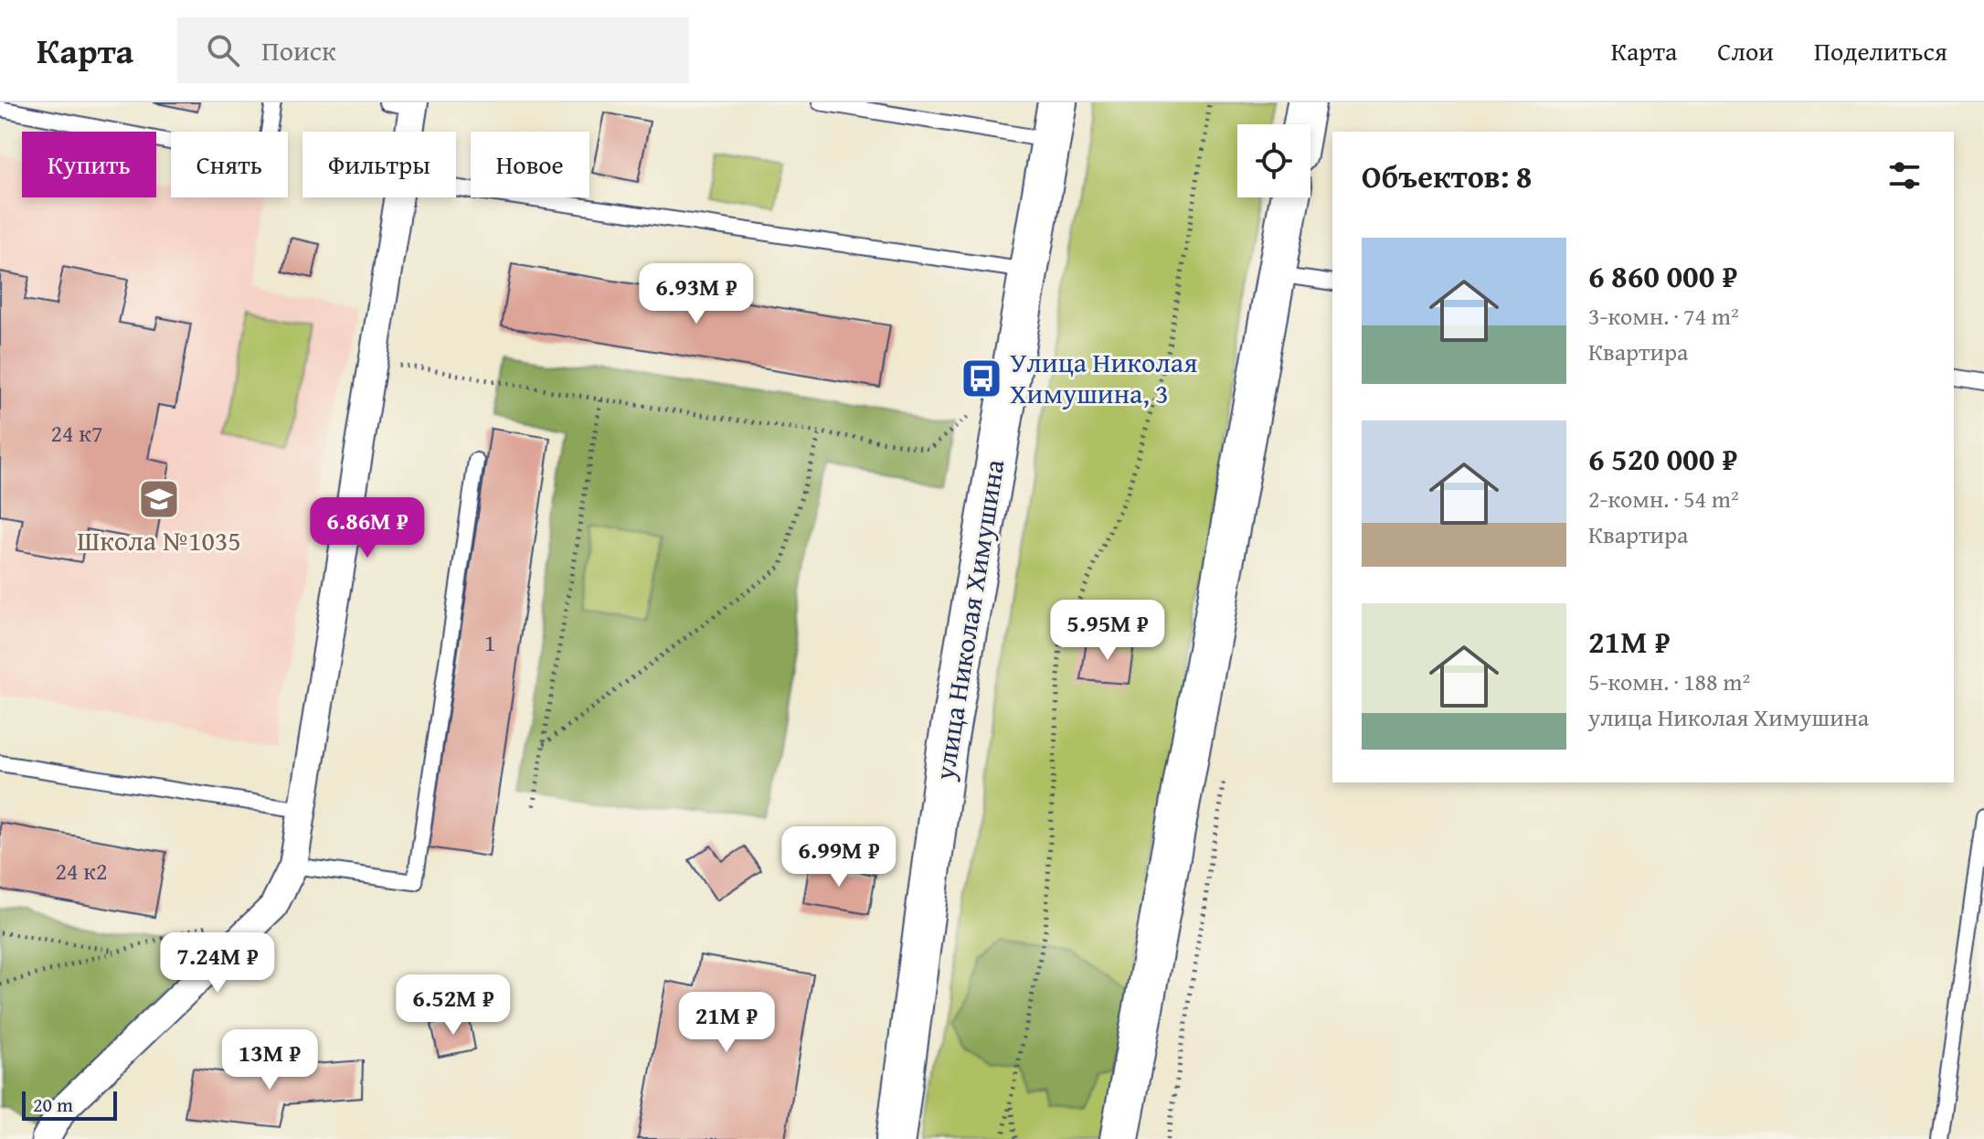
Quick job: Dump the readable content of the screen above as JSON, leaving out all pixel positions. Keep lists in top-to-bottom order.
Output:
{
  "streets": {
    "main road": ["улица Николая Химушина"]
  },
  "places": {
    "bus stop": ["Улица Николая Химушина, 3"],
    "school or university": ["Школа №1035"]
  },
  "house_numbers": ["24 к7", "1", "24 к2"],
  "scale_bar": "20 m",
  "page": {
    "header": "Карта",
    "search": "Поиск",
    "nav": ["Карта", "Слои", "Поделиться"],
    "chip": [
      "Купить",
      "Снять",
      "Фильтры",
      "Новое"
    ],
    "heading": "Объектов: 8",
    "list": [
      {
        "name": "6 860 000 ₽",
        "note": "3-комн. · 74 m² · Квартира"
      },
      {
        "name": "6 520 000 ₽",
        "note": "2-комн. · 54 m² · Квартира"
      },
      {
        "name": "21M ₽",
        "note": "5-комн. · 188 m² · улица Николая Химушина"
      }
    ],
    "price": [
      "6.93M ₽",
      "6.86M ₽",
      "5.95M ₽",
      "6.99M ₽",
      "7.24M ₽",
      "6.52M ₽",
      "21M ₽",
      "13M ₽"
    ],
    "scale": "20 m"
  }
}
